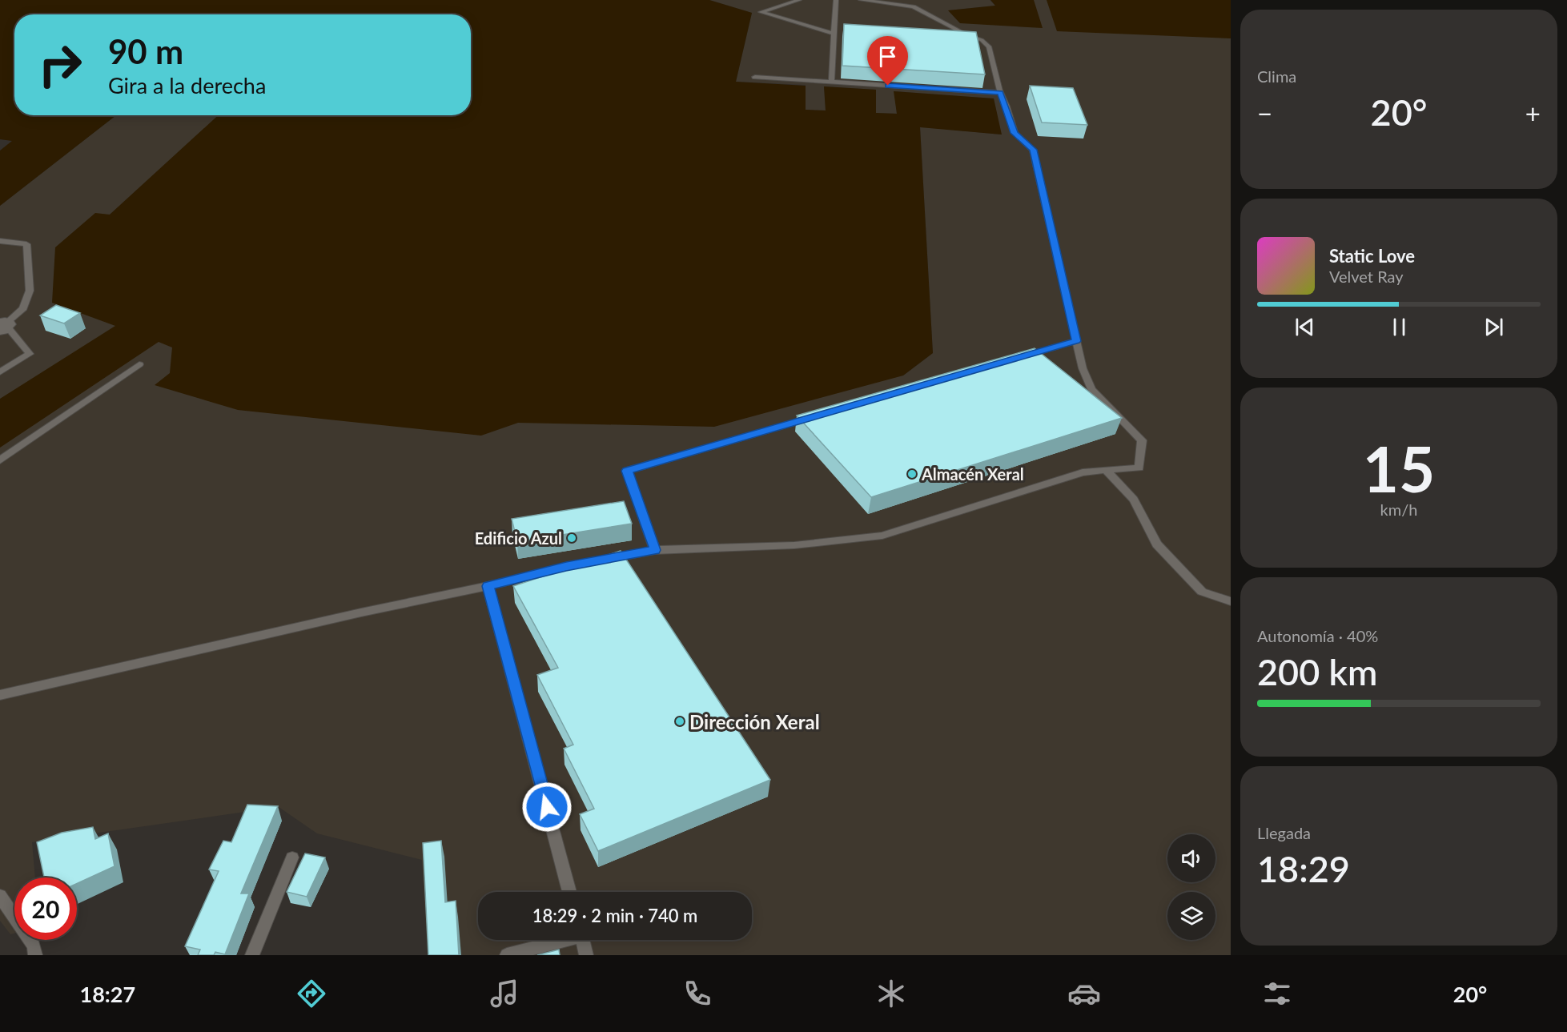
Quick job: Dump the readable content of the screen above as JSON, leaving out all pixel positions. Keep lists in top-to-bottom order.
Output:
{
  "places": ["Almacén Xeral", "Edificio Azul", "Dirección Xeral"],
  "page": {
    "tile": [
      "Clima",
      ["15", "km/h"],
      ["Autonomía · 40%", "200 km"],
      ["Llegada", "18:29"]
    ],
    "turn": ["90 m", "Gira a la derecha"],
    "heat": ["−", "20°", "+"],
    "song": ["Static Love", "Velvet Ray"],
    "limit": "20",
    "trip": "18:29 · 2 min · 740 m",
    "tabs": ["18:27", "20°"]
  }
}
